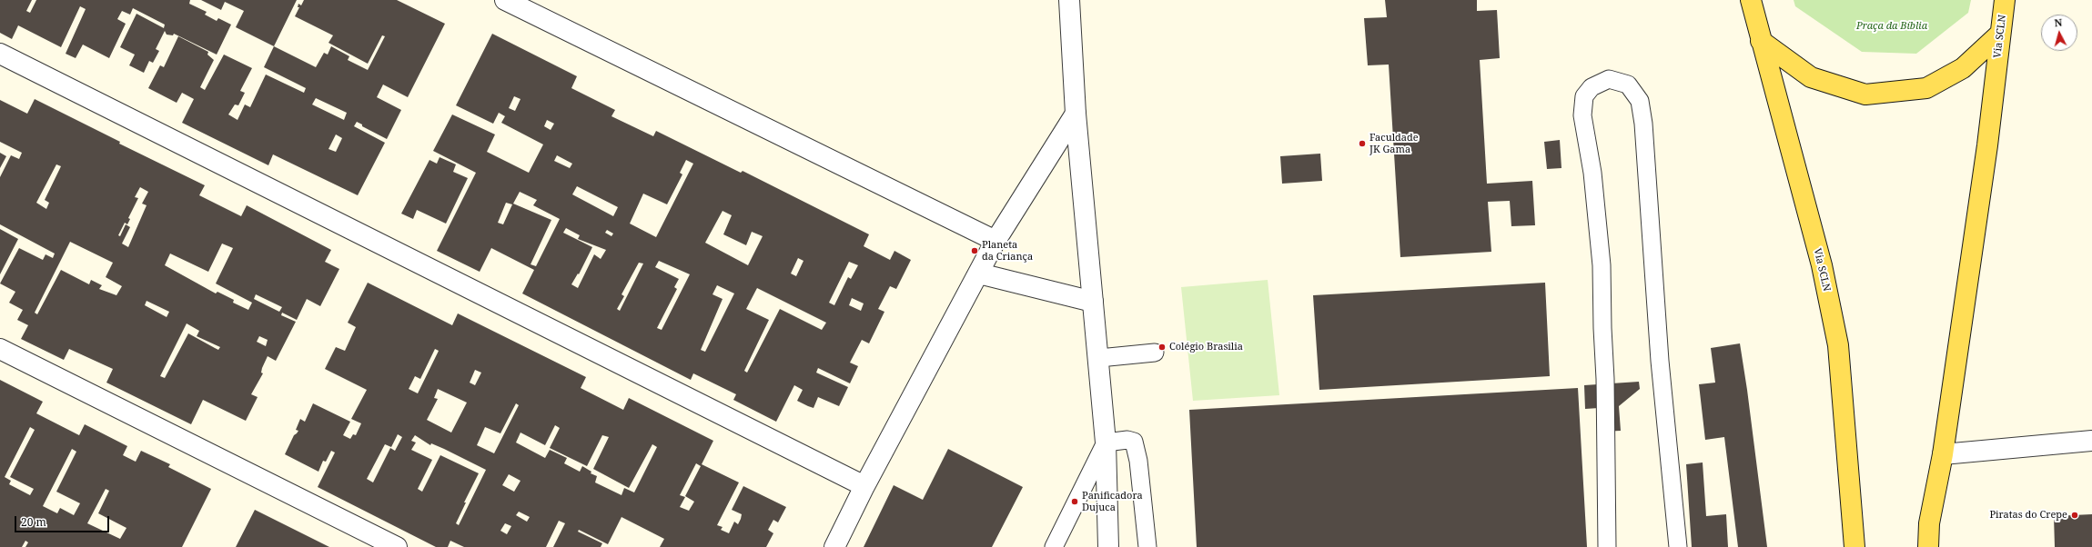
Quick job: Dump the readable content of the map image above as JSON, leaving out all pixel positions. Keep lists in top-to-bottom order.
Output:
{
  "streets": {
    "main road": ["Via SCLN"]
  },
  "parks": ["Praça da Bíblia"],
  "places": [
    "Faculdade JK Gama",
    "Planeta da Criança",
    "Colégio Brasilia",
    "Panificadora Dujuca",
    "Piratas do Crepe"
  ],
  "scale_bar": "20 m",
  "north": "top"
}
